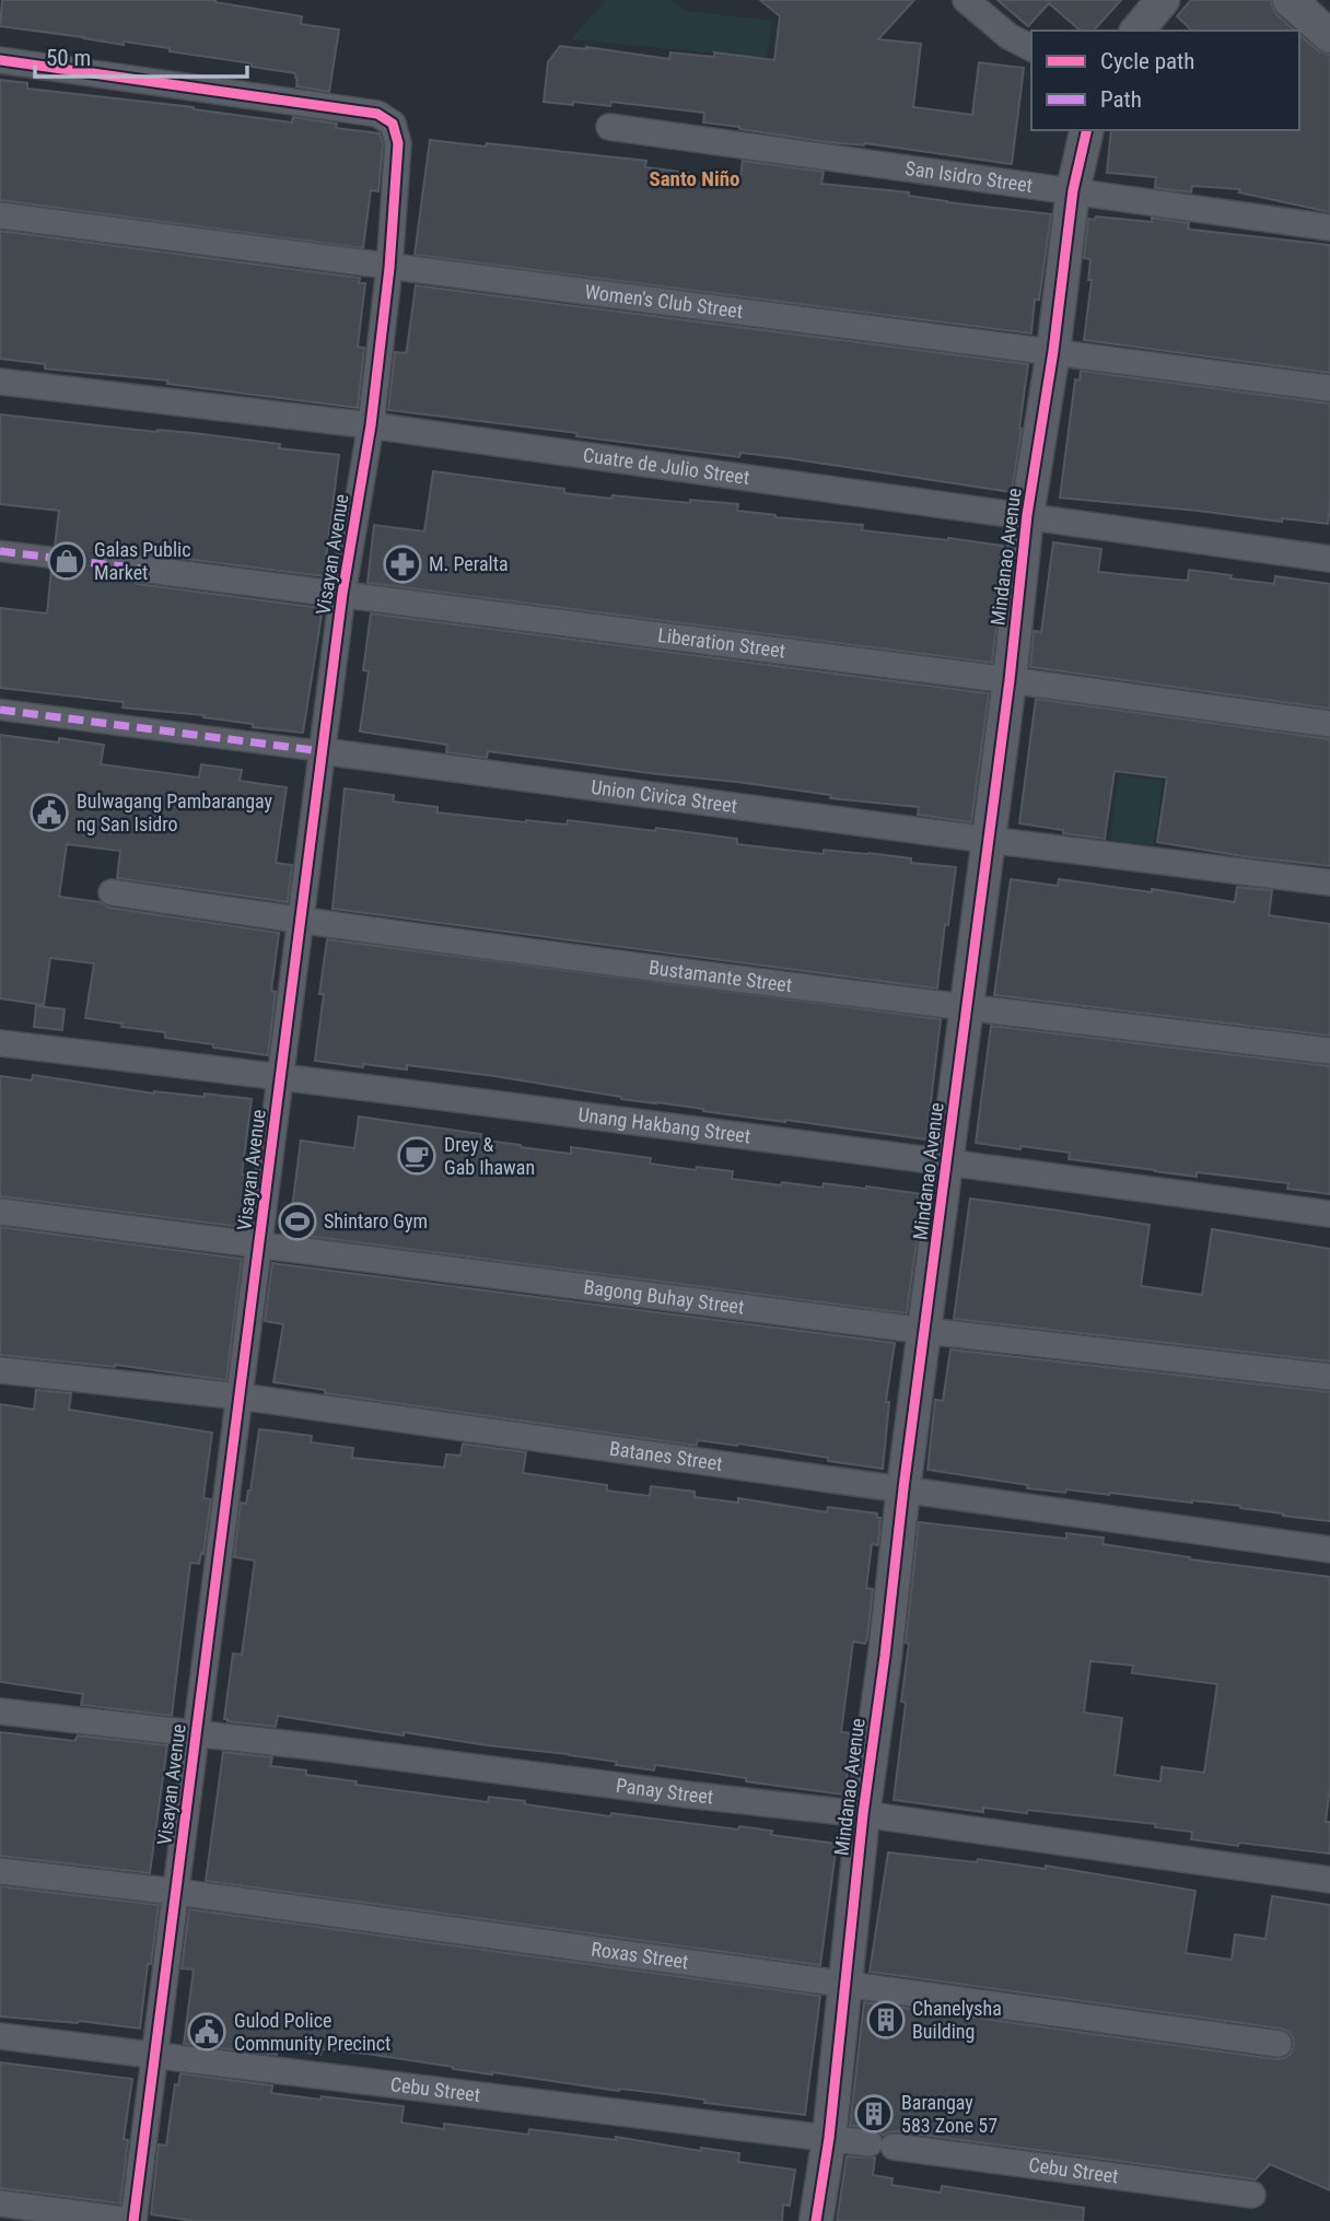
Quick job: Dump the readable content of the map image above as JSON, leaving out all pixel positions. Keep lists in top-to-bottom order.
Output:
{
  "streets": {
    "street": [
      "San Isidro Street",
      "Women's Club Street",
      "Cuatre de Julio Street",
      "Visayan Avenue",
      "Mindanao Avenue",
      "Liberation Street",
      "Union Civica Street",
      "Bustamante Street",
      "Unang Hakbang Street",
      "Bagong Buhay Street",
      "Batanes Street",
      "Panay Street",
      "Roxas Street",
      "Cebu Street"
    ]
  },
  "crossings": [
    ["San Isidro Street", "Mindanao Avenue"],
    ["Women's Club Street", "Visayan Avenue"],
    ["Women's Club Street", "Mindanao Avenue"],
    ["Cuatre de Julio Street", "Visayan Avenue"],
    ["Cuatre de Julio Street", "Mindanao Avenue"],
    ["Visayan Avenue", "Liberation Street"],
    ["Visayan Avenue", "Union Civica Street"],
    ["Visayan Avenue", "Bustamante Street"],
    ["Visayan Avenue", "Unang Hakbang Street"],
    ["Visayan Avenue", "Bagong Buhay Street"],
    ["Visayan Avenue", "Batanes Street"],
    ["Visayan Avenue", "Panay Street"],
    ["Visayan Avenue", "Roxas Street"],
    ["Visayan Avenue", "Cebu Street"],
    ["Mindanao Avenue", "Liberation Street"],
    ["Mindanao Avenue", "Union Civica Street"],
    ["Mindanao Avenue", "Bustamante Street"],
    ["Mindanao Avenue", "Unang Hakbang Street"],
    ["Mindanao Avenue", "Bagong Buhay Street"],
    ["Mindanao Avenue", "Batanes Street"],
    ["Mindanao Avenue", "Panay Street"],
    ["Mindanao Avenue", "Roxas Street"],
    ["Mindanao Avenue", "Cebu Street"]
  ],
  "districts": ["Santo Niño"],
  "places": {
    "shop": ["Galas Public Market"],
    "pharmacy": ["M. Peralta"],
    "public building": ["Bulwagang Pambarangay ng San Isidro", "Gulod Police Community Precinct"],
    "cafe": ["Drey & Gab Ihawan"],
    "sports": ["Shintaro Gym"],
    "building": ["Chanelysha Building", "Barangay 583 Zone 57"]
  },
  "legend": ["Cycle path", "Path"],
  "scale_bar": "50 m"
}
